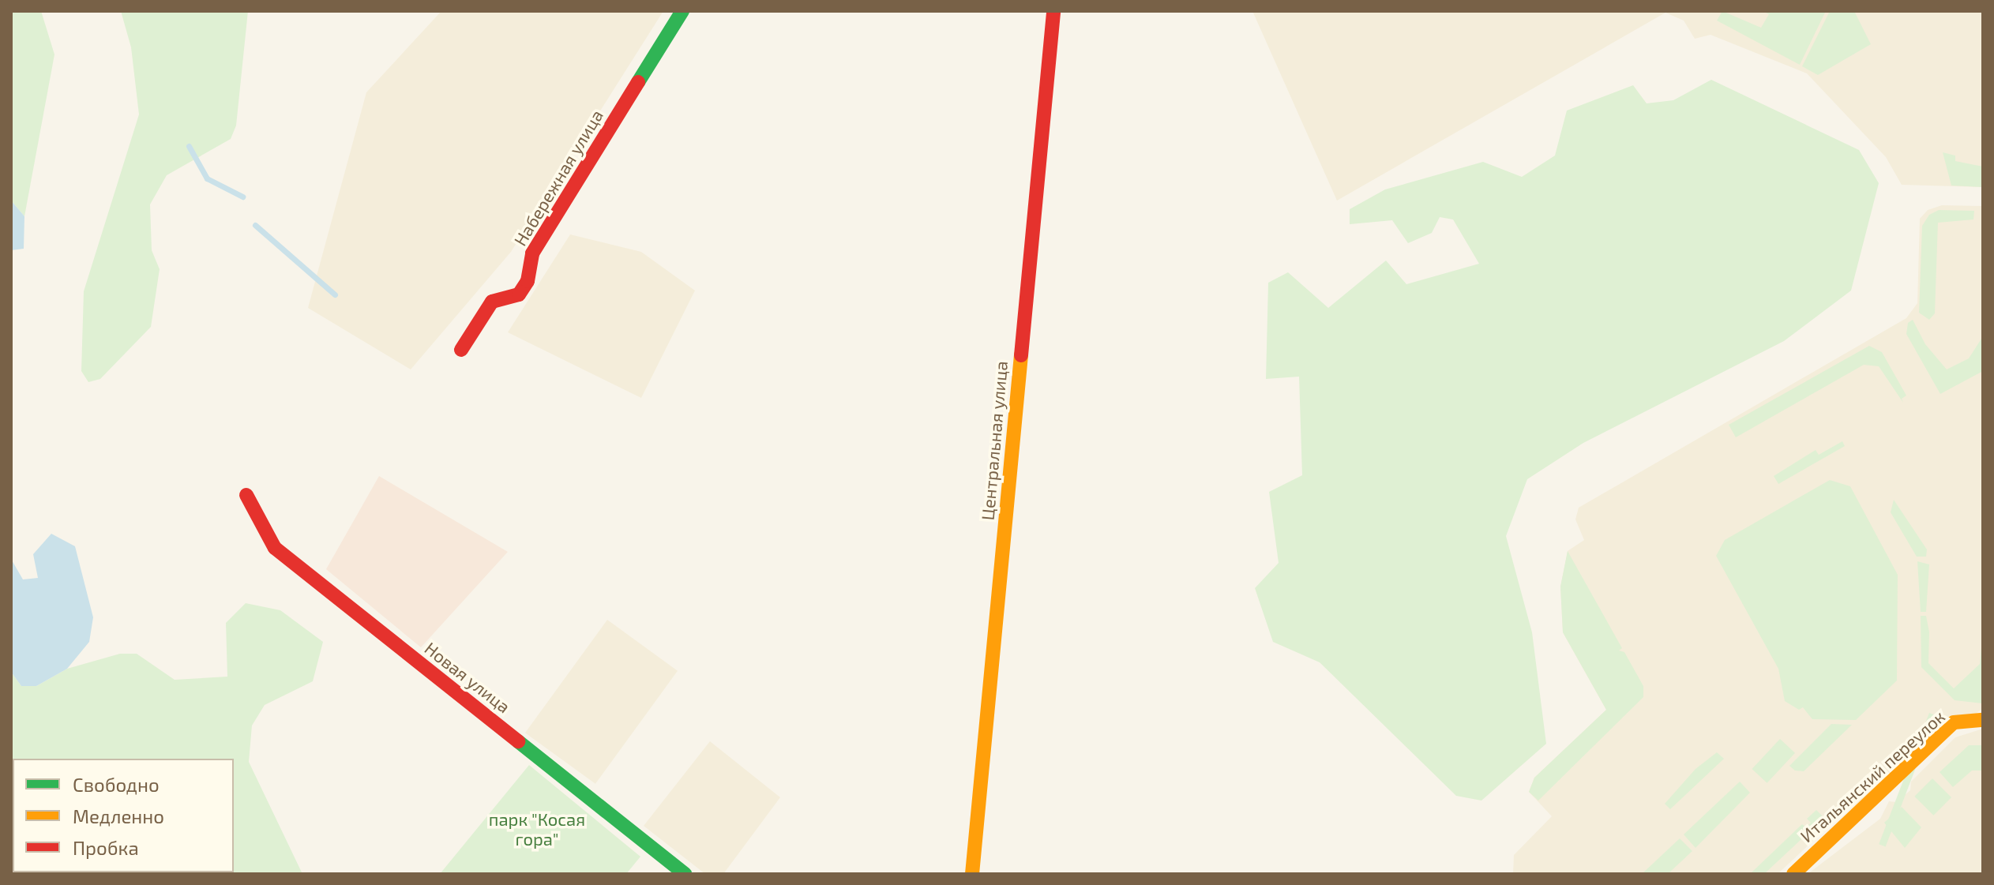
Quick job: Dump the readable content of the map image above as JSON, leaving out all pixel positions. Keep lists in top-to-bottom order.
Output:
{
  "streets": {
    "street": [
      "Набережная улица",
      "Центральная улица",
      "Новая улица",
      "Итальянский переулок"
    ]
  },
  "parks": ["парк \"Косая гора\""],
  "legend": ["Свободно", "Медленно", "Пробка"]
}
